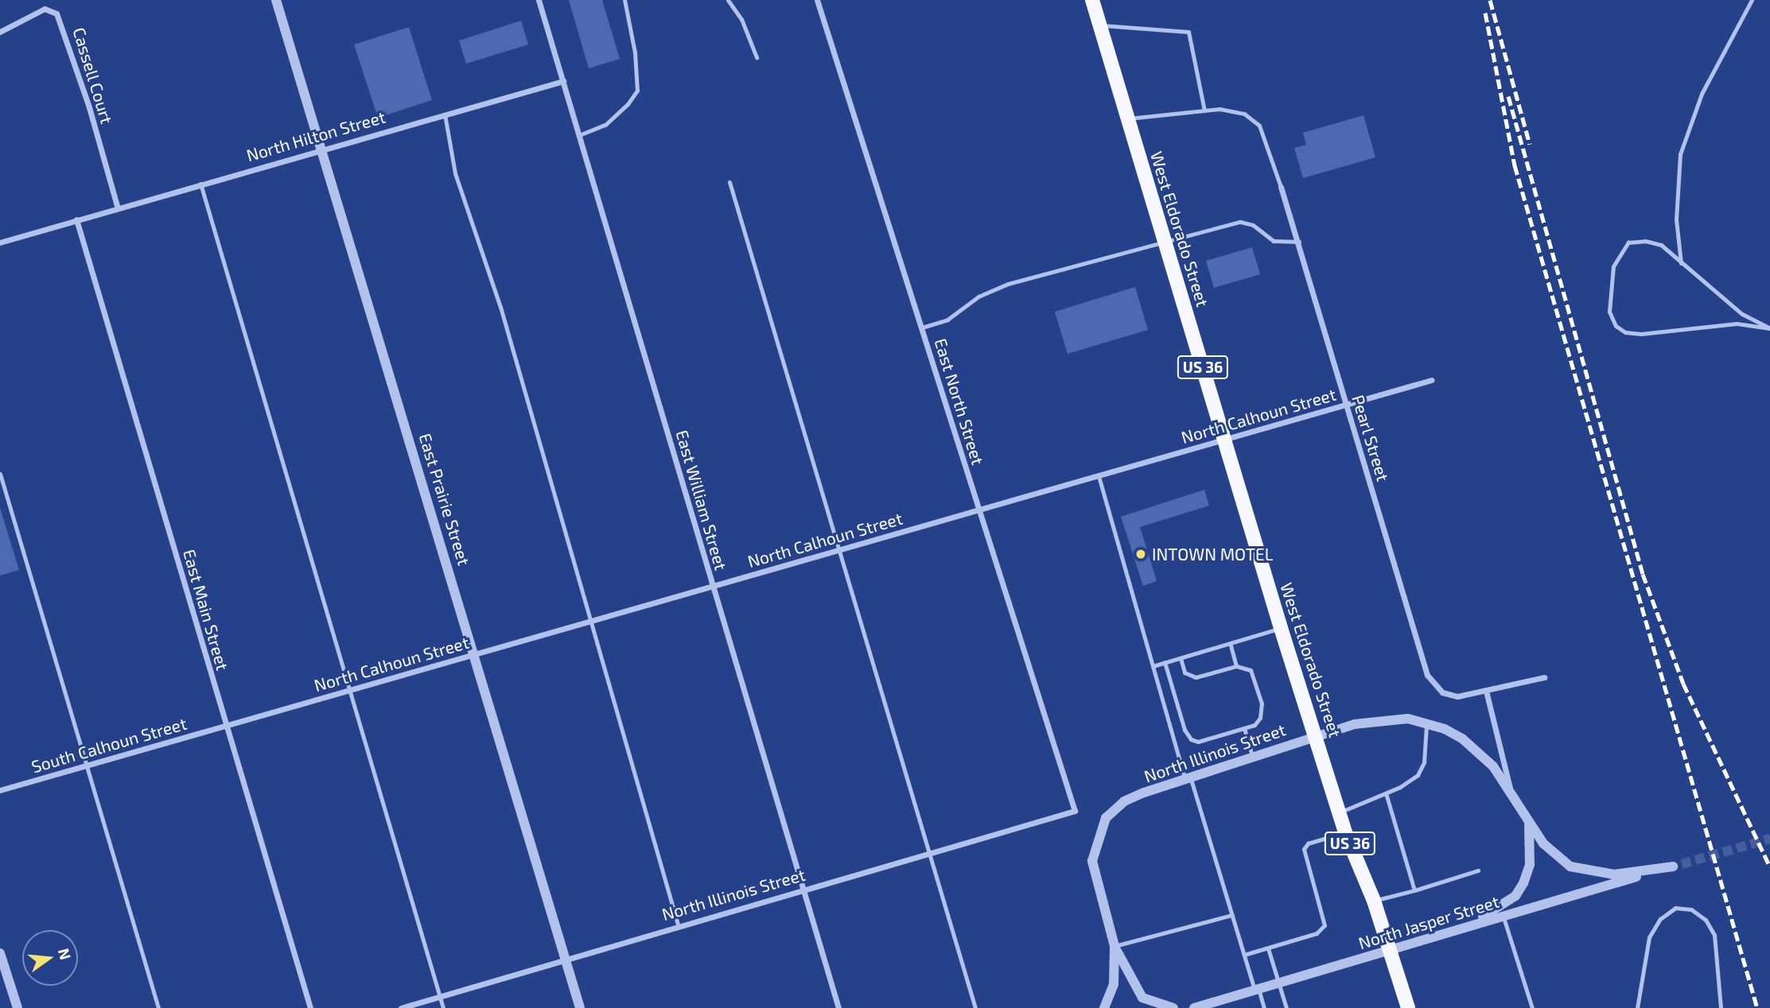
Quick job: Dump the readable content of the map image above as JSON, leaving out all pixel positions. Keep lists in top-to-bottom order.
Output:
{
  "streets": {
    "main road": ["West Eldorado Street", "US 36"],
    "street": [
      "Cassell Court",
      "North Hilton Street",
      "East North Street",
      "North Calhoun Street",
      "Pearl Street",
      "East Prairie Street",
      "East William Street",
      "East Main Street",
      "South Calhoun Street",
      "North Illinois Street",
      "North Jasper Street"
    ]
  },
  "crossings": [
    ["Cassell Court", "North Hilton Street"],
    ["North Hilton Street", "East Prairie Street"],
    ["North Hilton Street", "East William Street"],
    ["North Hilton Street", "East Main Street"],
    ["West Eldorado Street", "North Calhoun Street"],
    ["West Eldorado Street", "North Illinois Street"],
    ["West Eldorado Street", "North Jasper Street"],
    ["East North Street", "North Calhoun Street"],
    ["East North Street", "North Illinois Street"],
    ["North Calhoun Street", "Pearl Street"],
    ["North Calhoun Street", "East Prairie Street"],
    ["North Calhoun Street", "East William Street"],
    ["North Calhoun Street", "East Main Street"],
    ["North Calhoun Street", "South Calhoun Street"],
    ["East Prairie Street", "North Illinois Street"],
    ["East William Street", "North Illinois Street"],
    ["East Main Street", "South Calhoun Street"],
    ["North Illinois Street", "North Jasper Street"]
  ],
  "places": ["INTOWN MOTEL"],
  "north": "right"
}
